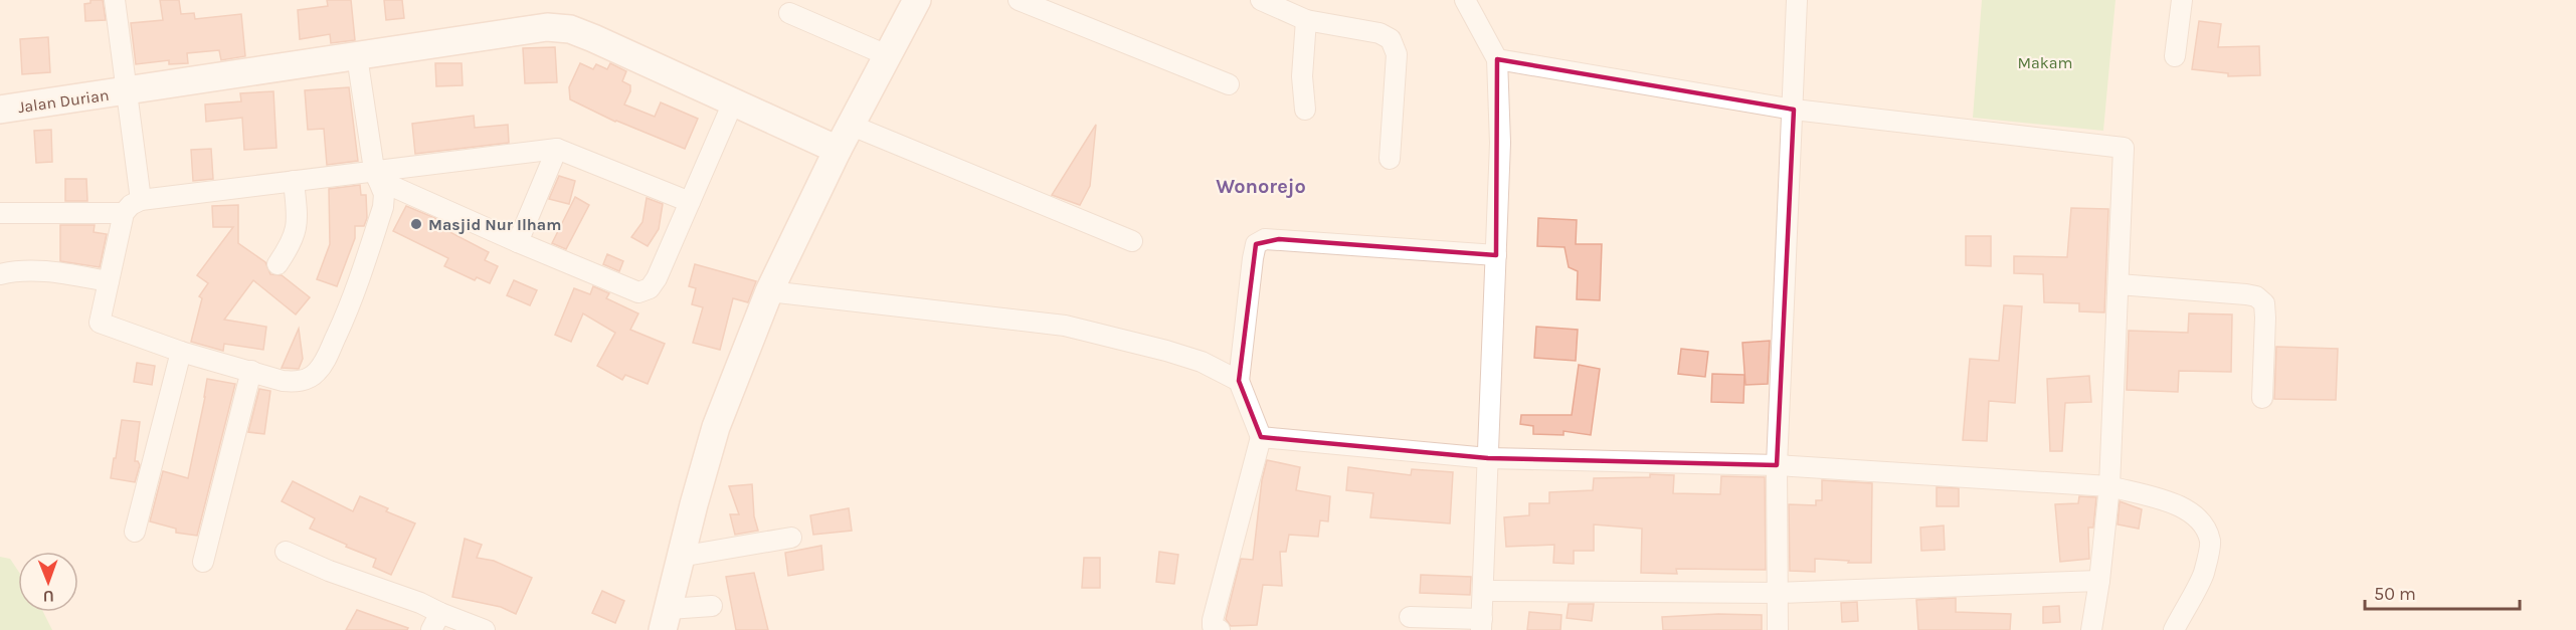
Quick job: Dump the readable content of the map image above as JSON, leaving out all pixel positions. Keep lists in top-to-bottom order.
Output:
{
  "streets": {
    "street": ["Jalan Durian"]
  },
  "districts": ["Wonorejo"],
  "parks": ["Makam"],
  "places": ["Masjid Nur Ilham"],
  "scale_bar": "50 m",
  "north": "bottom"
}
